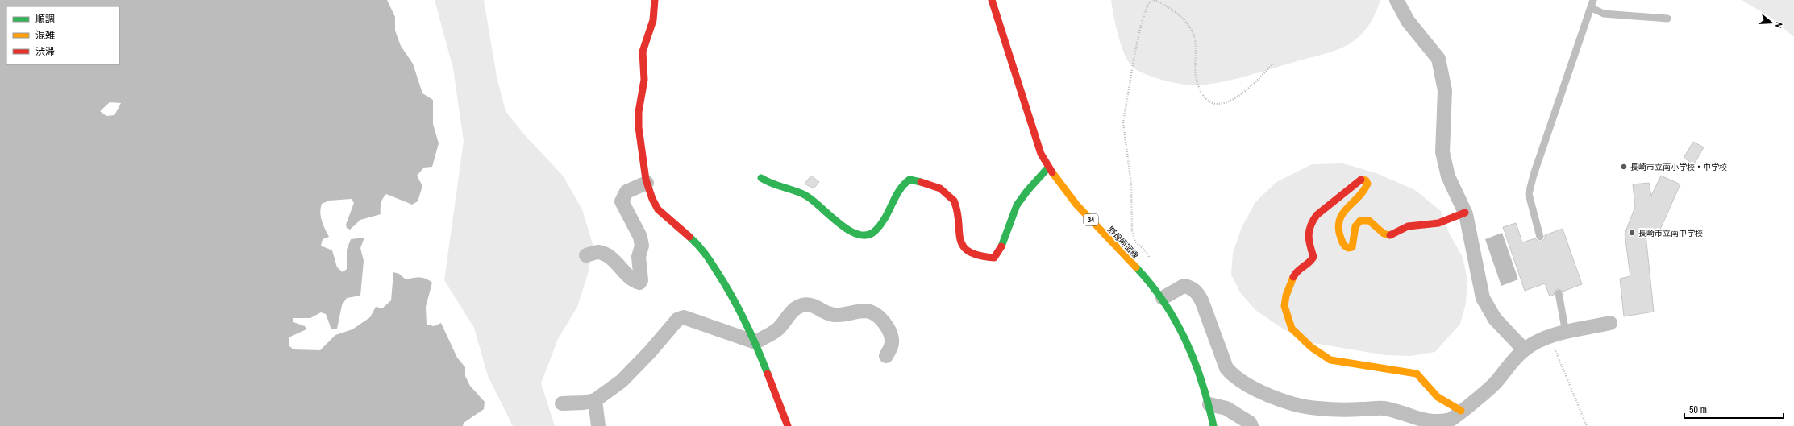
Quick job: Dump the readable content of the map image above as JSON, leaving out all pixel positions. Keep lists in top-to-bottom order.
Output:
{
  "streets": {
    "street": ["34", "野母崎宿線"]
  },
  "places": ["長崎市立南小学校・中学校", "長崎市立南中学校"],
  "legend": ["順調", "混雑", "渋滞"],
  "scale_bar": "50 m",
  "north": "right"
}
